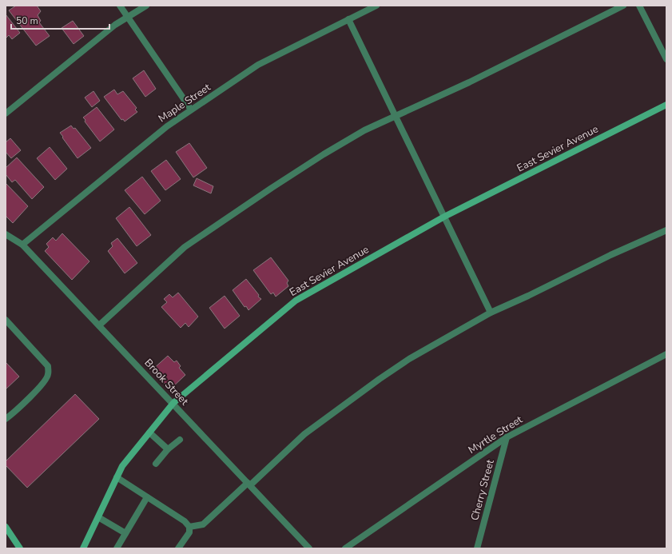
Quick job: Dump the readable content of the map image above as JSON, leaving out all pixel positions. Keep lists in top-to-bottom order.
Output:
{
  "streets": {
    "street": [
      "Maple Street",
      "East Sevier Avenue",
      "Brook Street",
      "Myrtle Street",
      "Cherry Street"
    ]
  },
  "crossings": [
    ["Maple Street", "Brook Street"],
    ["East Sevier Avenue", "Brook Street"],
    ["Myrtle Street", "Cherry Street"]
  ],
  "scale_bar": "50 m"
}
